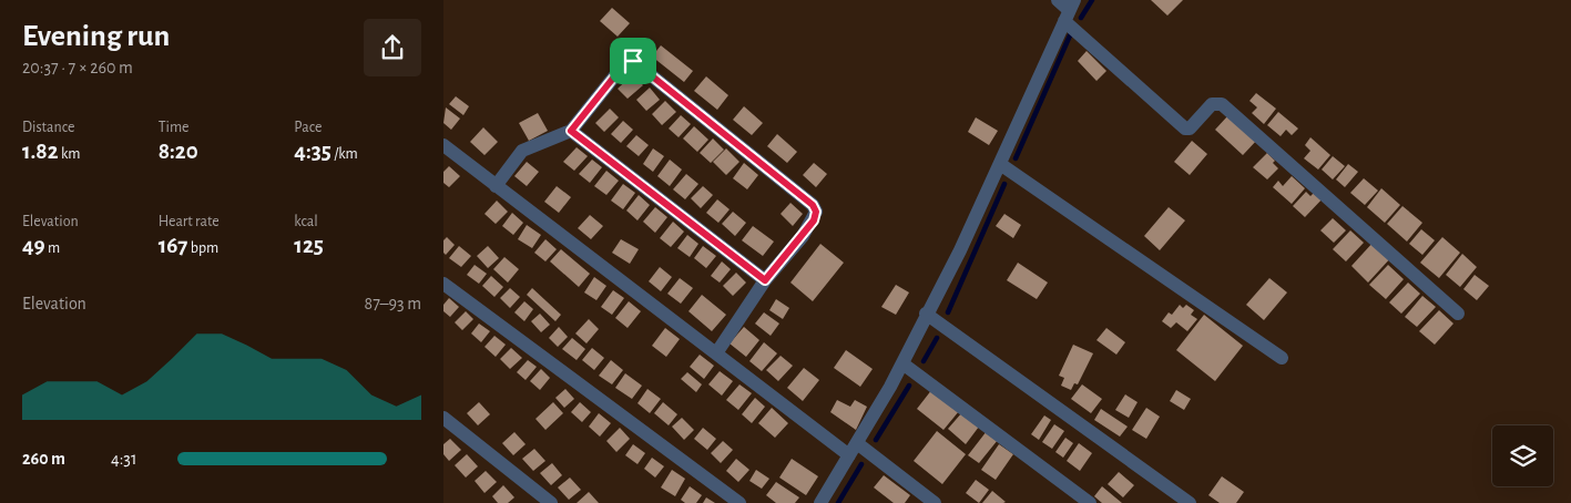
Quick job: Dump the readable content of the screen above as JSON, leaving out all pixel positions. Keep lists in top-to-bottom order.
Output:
{
  "page": {
    "heading": ["Evening run", "20:37 · 7 × 260 m"],
    "stats": [
      ["Distance", "1.82 km"],
      ["Time", "8:20"],
      ["Pace", "4:35 /km"],
      ["Elevation", "49 m"],
      ["Heart rate", "167 bpm"],
      ["kcal", "125"]
    ],
    "chart": ["Elevation", "87–93 m"],
    "list": [
      {
        "name": "260 m",
        "note": "4:31"
      }
    ]
  }
}
